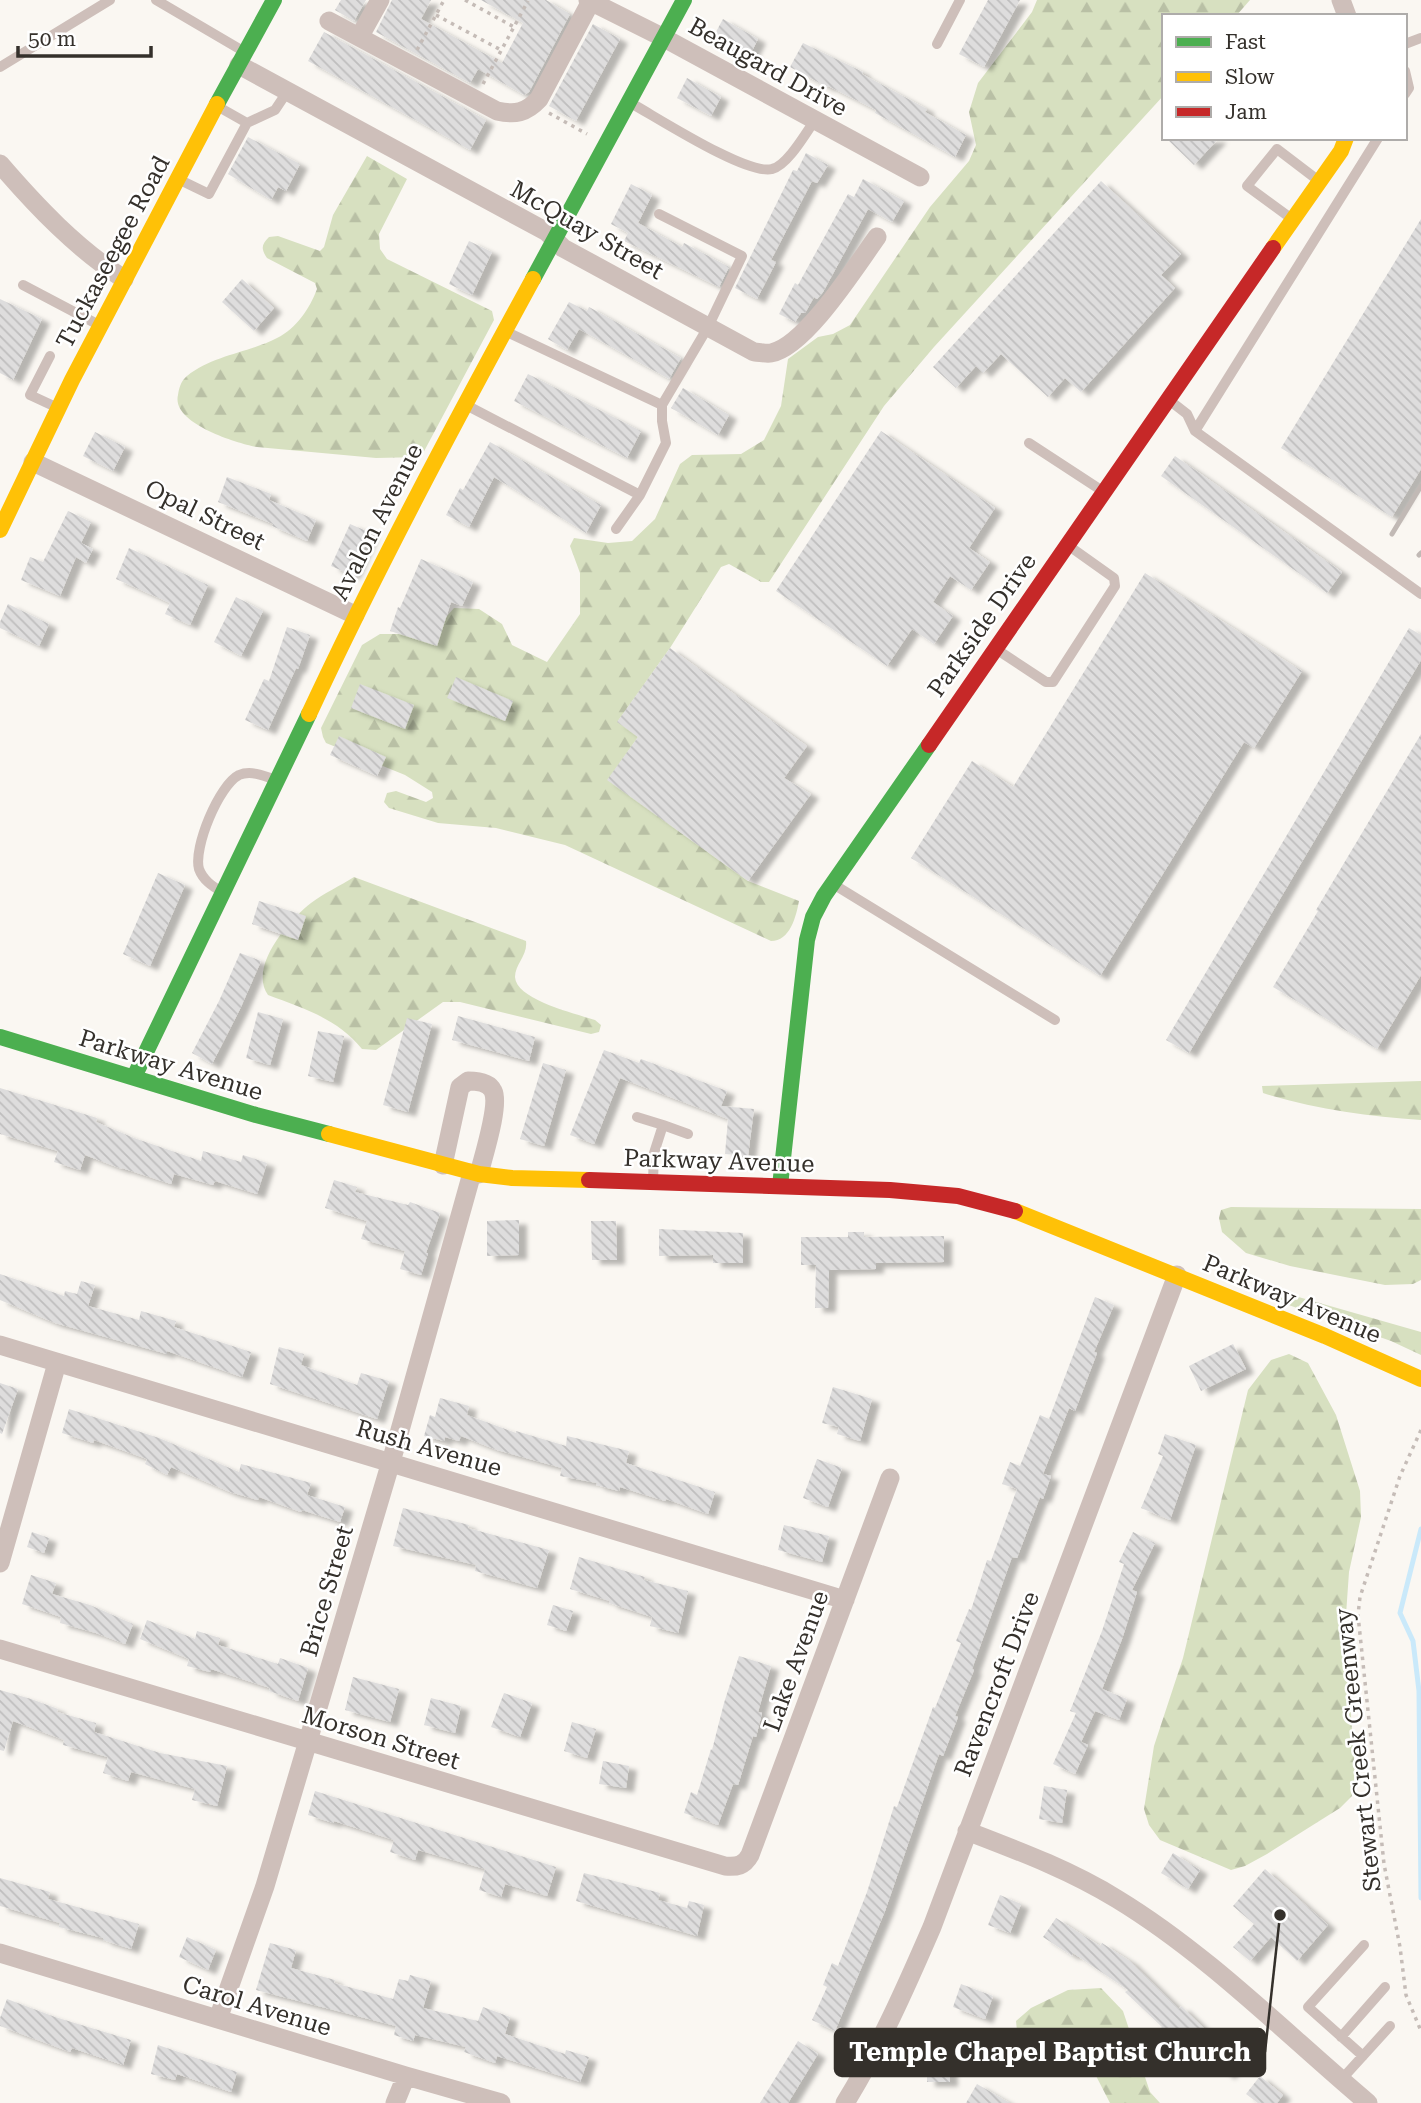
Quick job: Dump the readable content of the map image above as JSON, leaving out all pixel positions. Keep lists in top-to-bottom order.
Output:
{
  "streets": {
    "street": [
      "Beaugard Drive",
      "McQuay Street",
      "Tuckaseegee Road",
      "Opal Street",
      "Avalon Avenue",
      "Parkside Drive",
      "Parkway Avenue",
      "Rush Avenue",
      "Brice Street",
      "Lake Avenue",
      "Ravencroft Drive",
      "Morson Street",
      "Carol Avenue"
    ],
    "path": ["Stewart Creek Greenway"]
  },
  "crossings": [
    ["Beaugard Drive", "Avalon Avenue"],
    ["McQuay Street", "Tuckaseegee Road"],
    ["McQuay Street", "Avalon Avenue"],
    ["Tuckaseegee Road", "Opal Street"],
    ["Opal Street", "Avalon Avenue"],
    ["Avalon Avenue", "Parkway Avenue"],
    ["Parkside Drive", "Parkway Avenue"],
    ["Parkway Avenue", "Brice Street"],
    ["Parkway Avenue", "Ravencroft Drive"],
    ["Rush Avenue", "Brice Street"],
    ["Rush Avenue", "Lake Avenue"],
    ["Brice Street", "Morson Street"],
    ["Brice Street", "Carol Avenue"],
    ["Lake Avenue", "Morson Street"]
  ],
  "places": ["Temple Chapel Baptist Church"],
  "legend": ["Fast", "Slow", "Jam"],
  "scale_bar": "50 m"
}
